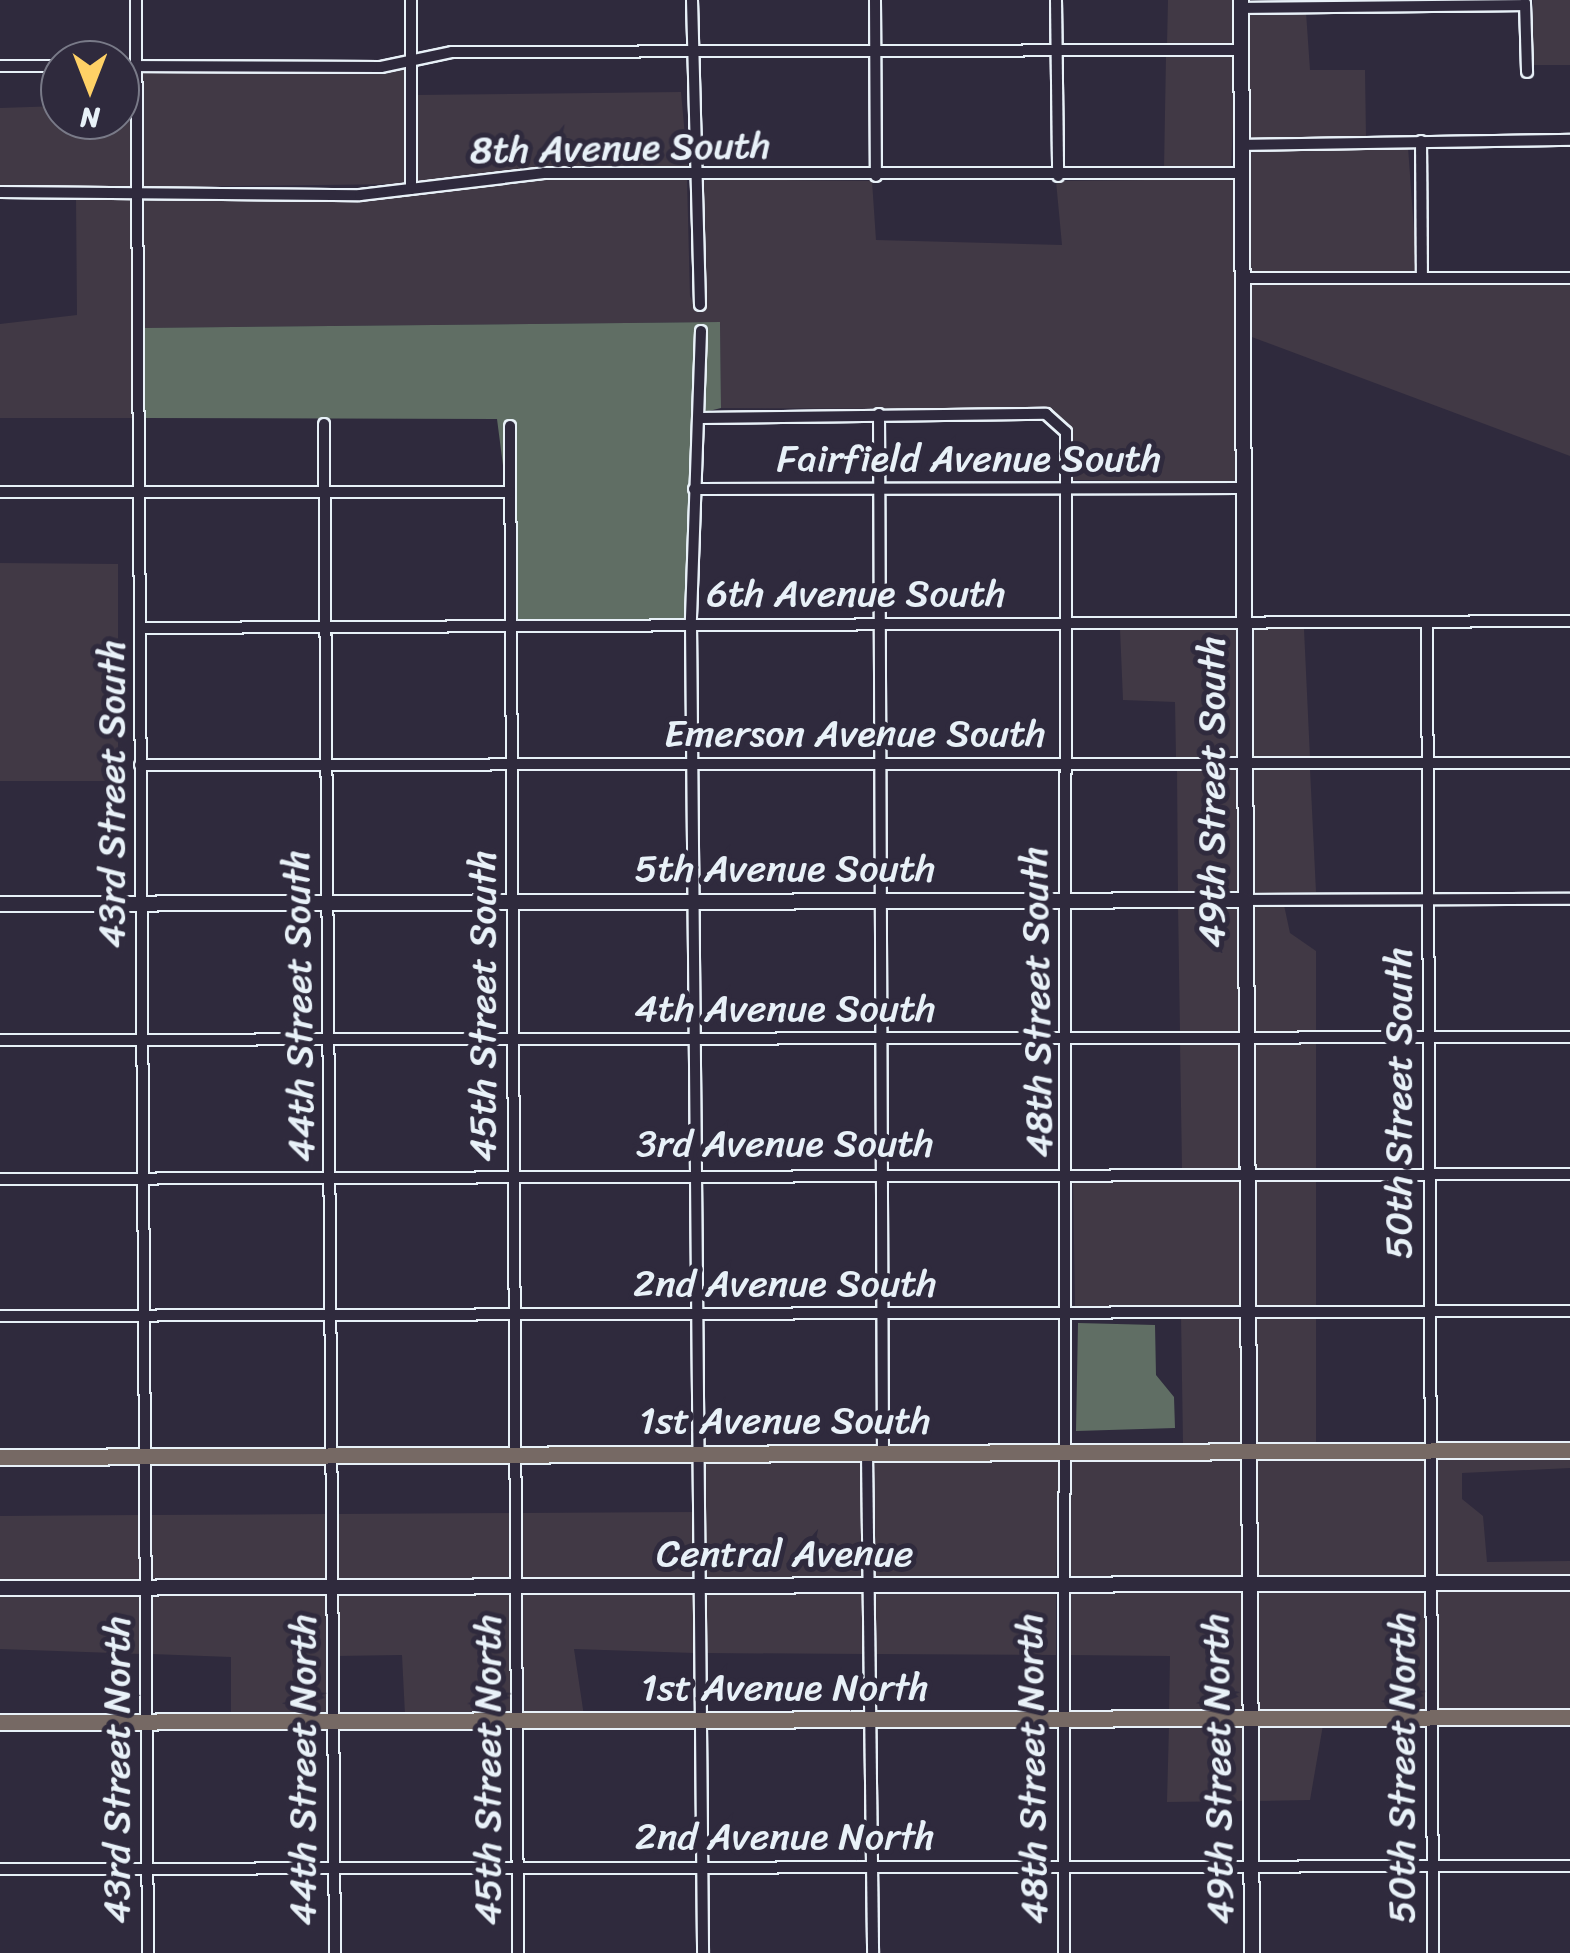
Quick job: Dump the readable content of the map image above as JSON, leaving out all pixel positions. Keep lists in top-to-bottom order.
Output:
{
  "streets": {
    "main road": [
      "49th Street South",
      "5th Avenue South",
      "1st Avenue South",
      "Central Avenue",
      "1st Avenue North",
      "49th Street North"
    ],
    "street": [
      "8th Avenue South",
      "Fairfield Avenue South",
      "6th Avenue South",
      "Emerson Avenue South",
      "43rd Street South",
      "48th Street South",
      "44th Street South",
      "45th Street South",
      "4th Avenue South",
      "50th Street South",
      "3rd Avenue South",
      "2nd Avenue South",
      "50th Street North",
      "48th Street North",
      "43rd Street North",
      "44th Street North",
      "45th Street North",
      "2nd Avenue North"
    ]
  },
  "crossings": [
    ["8th Avenue South", "49th Street South"],
    ["8th Avenue South", "43rd Street South"],
    ["Fairfield Avenue South", "49th Street South"],
    ["Fairfield Avenue South", "48th Street South"],
    ["6th Avenue South", "49th Street South"],
    ["6th Avenue South", "43rd Street South"],
    ["6th Avenue South", "48th Street South"],
    ["6th Avenue South", "44th Street South"],
    ["6th Avenue South", "45th Street South"],
    ["6th Avenue South", "50th Street South"],
    ["Emerson Avenue South", "49th Street South"],
    ["Emerson Avenue South", "43rd Street South"],
    ["Emerson Avenue South", "48th Street South"],
    ["Emerson Avenue South", "44th Street South"],
    ["Emerson Avenue South", "45th Street South"],
    ["Emerson Avenue South", "50th Street South"],
    ["49th Street South", "5th Avenue South"],
    ["49th Street South", "4th Avenue South"],
    ["49th Street South", "3rd Avenue South"],
    ["49th Street South", "2nd Avenue South"],
    ["49th Street South", "1st Avenue South"],
    ["49th Street South", "Central Avenue"],
    ["49th Street South", "49th Street North"],
    ["43rd Street South", "5th Avenue South"],
    ["43rd Street South", "4th Avenue South"],
    ["43rd Street South", "3rd Avenue South"],
    ["43rd Street South", "2nd Avenue South"],
    ["43rd Street South", "1st Avenue South"],
    ["43rd Street South", "Central Avenue"],
    ["43rd Street South", "43rd Street North"],
    ["5th Avenue South", "48th Street South"],
    ["5th Avenue South", "44th Street South"],
    ["5th Avenue South", "45th Street South"],
    ["5th Avenue South", "50th Street South"],
    ["48th Street South", "4th Avenue South"],
    ["48th Street South", "3rd Avenue South"],
    ["48th Street South", "2nd Avenue South"],
    ["48th Street South", "1st Avenue South"],
    ["48th Street South", "Central Avenue"],
    ["48th Street South", "48th Street North"],
    ["44th Street South", "4th Avenue South"],
    ["44th Street South", "3rd Avenue South"],
    ["44th Street South", "2nd Avenue South"],
    ["44th Street South", "1st Avenue South"],
    ["44th Street South", "Central Avenue"],
    ["44th Street South", "44th Street North"],
    ["45th Street South", "4th Avenue South"],
    ["45th Street South", "3rd Avenue South"],
    ["45th Street South", "2nd Avenue South"],
    ["45th Street South", "1st Avenue South"],
    ["45th Street South", "Central Avenue"],
    ["45th Street South", "45th Street North"],
    ["4th Avenue South", "50th Street South"],
    ["50th Street South", "3rd Avenue South"],
    ["50th Street South", "2nd Avenue South"],
    ["50th Street South", "1st Avenue South"],
    ["50th Street South", "Central Avenue"],
    ["50th Street South", "50th Street North"],
    ["Central Avenue", "50th Street North"],
    ["Central Avenue", "48th Street North"],
    ["Central Avenue", "49th Street North"],
    ["Central Avenue", "43rd Street North"],
    ["Central Avenue", "44th Street North"],
    ["Central Avenue", "45th Street North"],
    ["1st Avenue North", "50th Street North"],
    ["1st Avenue North", "48th Street North"],
    ["1st Avenue North", "49th Street North"],
    ["1st Avenue North", "43rd Street North"],
    ["1st Avenue North", "44th Street North"],
    ["1st Avenue North", "45th Street North"],
    ["50th Street North", "2nd Avenue North"],
    ["48th Street North", "2nd Avenue North"],
    ["49th Street North", "2nd Avenue North"],
    ["43rd Street North", "2nd Avenue North"],
    ["44th Street North", "2nd Avenue North"],
    ["45th Street North", "2nd Avenue North"]
  ],
  "north": "bottom"
}
